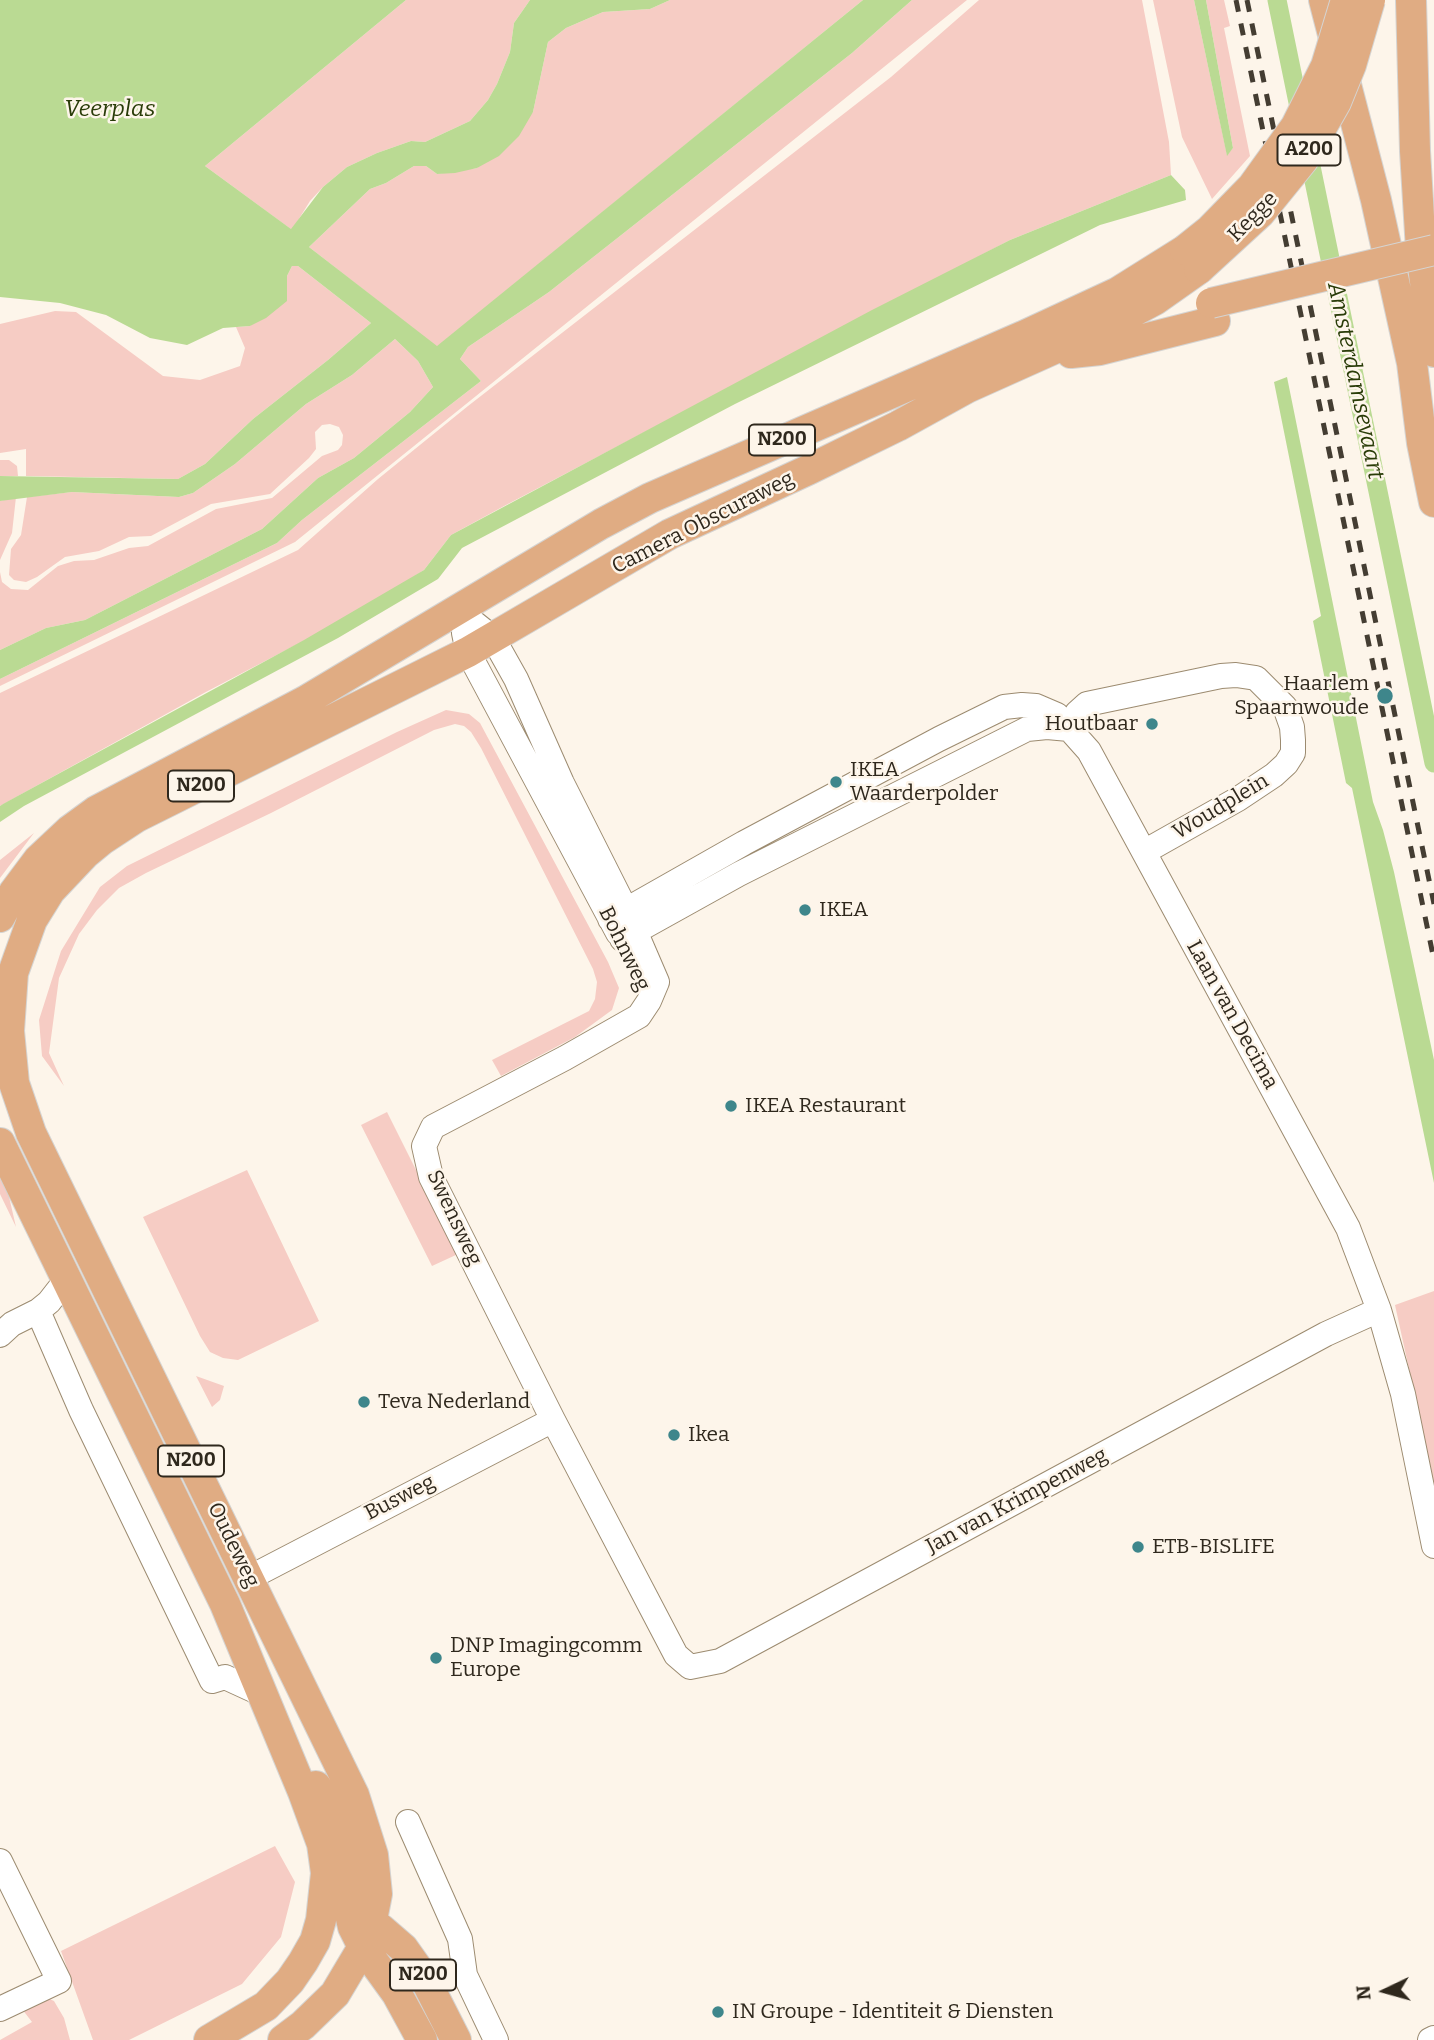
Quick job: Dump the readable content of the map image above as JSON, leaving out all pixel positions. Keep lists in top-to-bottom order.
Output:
{
  "streets": {
    "main road": [
      "A200",
      "Kegge",
      "N200",
      "Camera Obscuraweg",
      "Oudeweg"
    ],
    "street": [
      "Woudplein",
      "Bohnweg",
      "Laan van Decima",
      "Swensweg",
      "Busweg",
      "Jan van Krimpenweg"
    ]
  },
  "crossings": [
    ["Kegge", "Camera Obscuraweg"],
    ["N200", "Oudeweg"],
    ["Camera Obscuraweg", "Bohnweg"],
    ["Camera Obscuraweg", "Oudeweg"],
    ["Woudplein", "Laan van Decima"],
    ["Bohnweg", "Laan van Decima"],
    ["Bohnweg", "Swensweg"],
    ["Laan van Decima", "Jan van Krimpenweg"],
    ["Swensweg", "Busweg"],
    ["Swensweg", "Jan van Krimpenweg"],
    ["Busweg", "Jan van Krimpenweg"],
    ["Busweg", "Oudeweg"]
  ],
  "water": ["Veerplas", "Amsterdamsevaart"],
  "places": [
    "Haarlem Spaarnwoude",
    "Houtbaar",
    "IKEA Waarderpolder",
    "IKEA",
    "IKEA Restaurant",
    "Teva Nederland",
    "Ikea",
    "ETB-BISLIFE",
    "DNP Imagingcomm Europe",
    "IN Groupe - Identiteit & Diensten"
  ],
  "north": "left"
}
